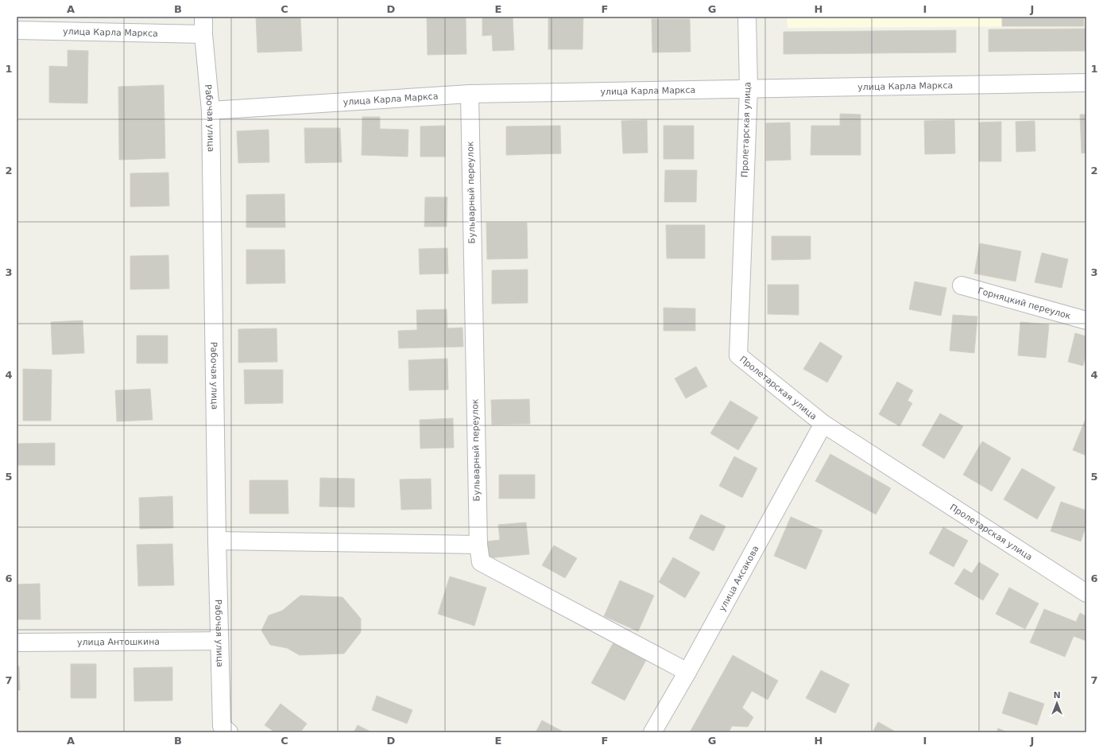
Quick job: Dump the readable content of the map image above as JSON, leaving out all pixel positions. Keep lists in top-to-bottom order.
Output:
{
  "streets": {
    "street": [
      "улица Карла Маркса",
      "Рабочая улица",
      "Пролетарская улица",
      "Бульварный переулок",
      "Горняцкий переулок",
      "улица Аксакова",
      "улица Антошкина"
    ]
  },
  "crossings": [
    ["улица Карла Маркса", "Рабочая улица"],
    ["улица Карла Маркса", "Пролетарская улица"],
    ["улица Карла Маркса", "Бульварный переулок"],
    ["Рабочая улица", "улица Антошкина"],
    ["Пролетарская улица", "улица Аксакова"],
    ["Бульварный переулок", "улица Аксакова"]
  ],
  "north": "top",
  "grid": {
    "columns": [
      "A",
      "B",
      "C",
      "D",
      "E",
      "F",
      "G",
      "H",
      "I",
      "J"
    ],
    "rows": [
      "1",
      "2",
      "3",
      "4",
      "5",
      "6",
      "7"
    ]
  }
}
